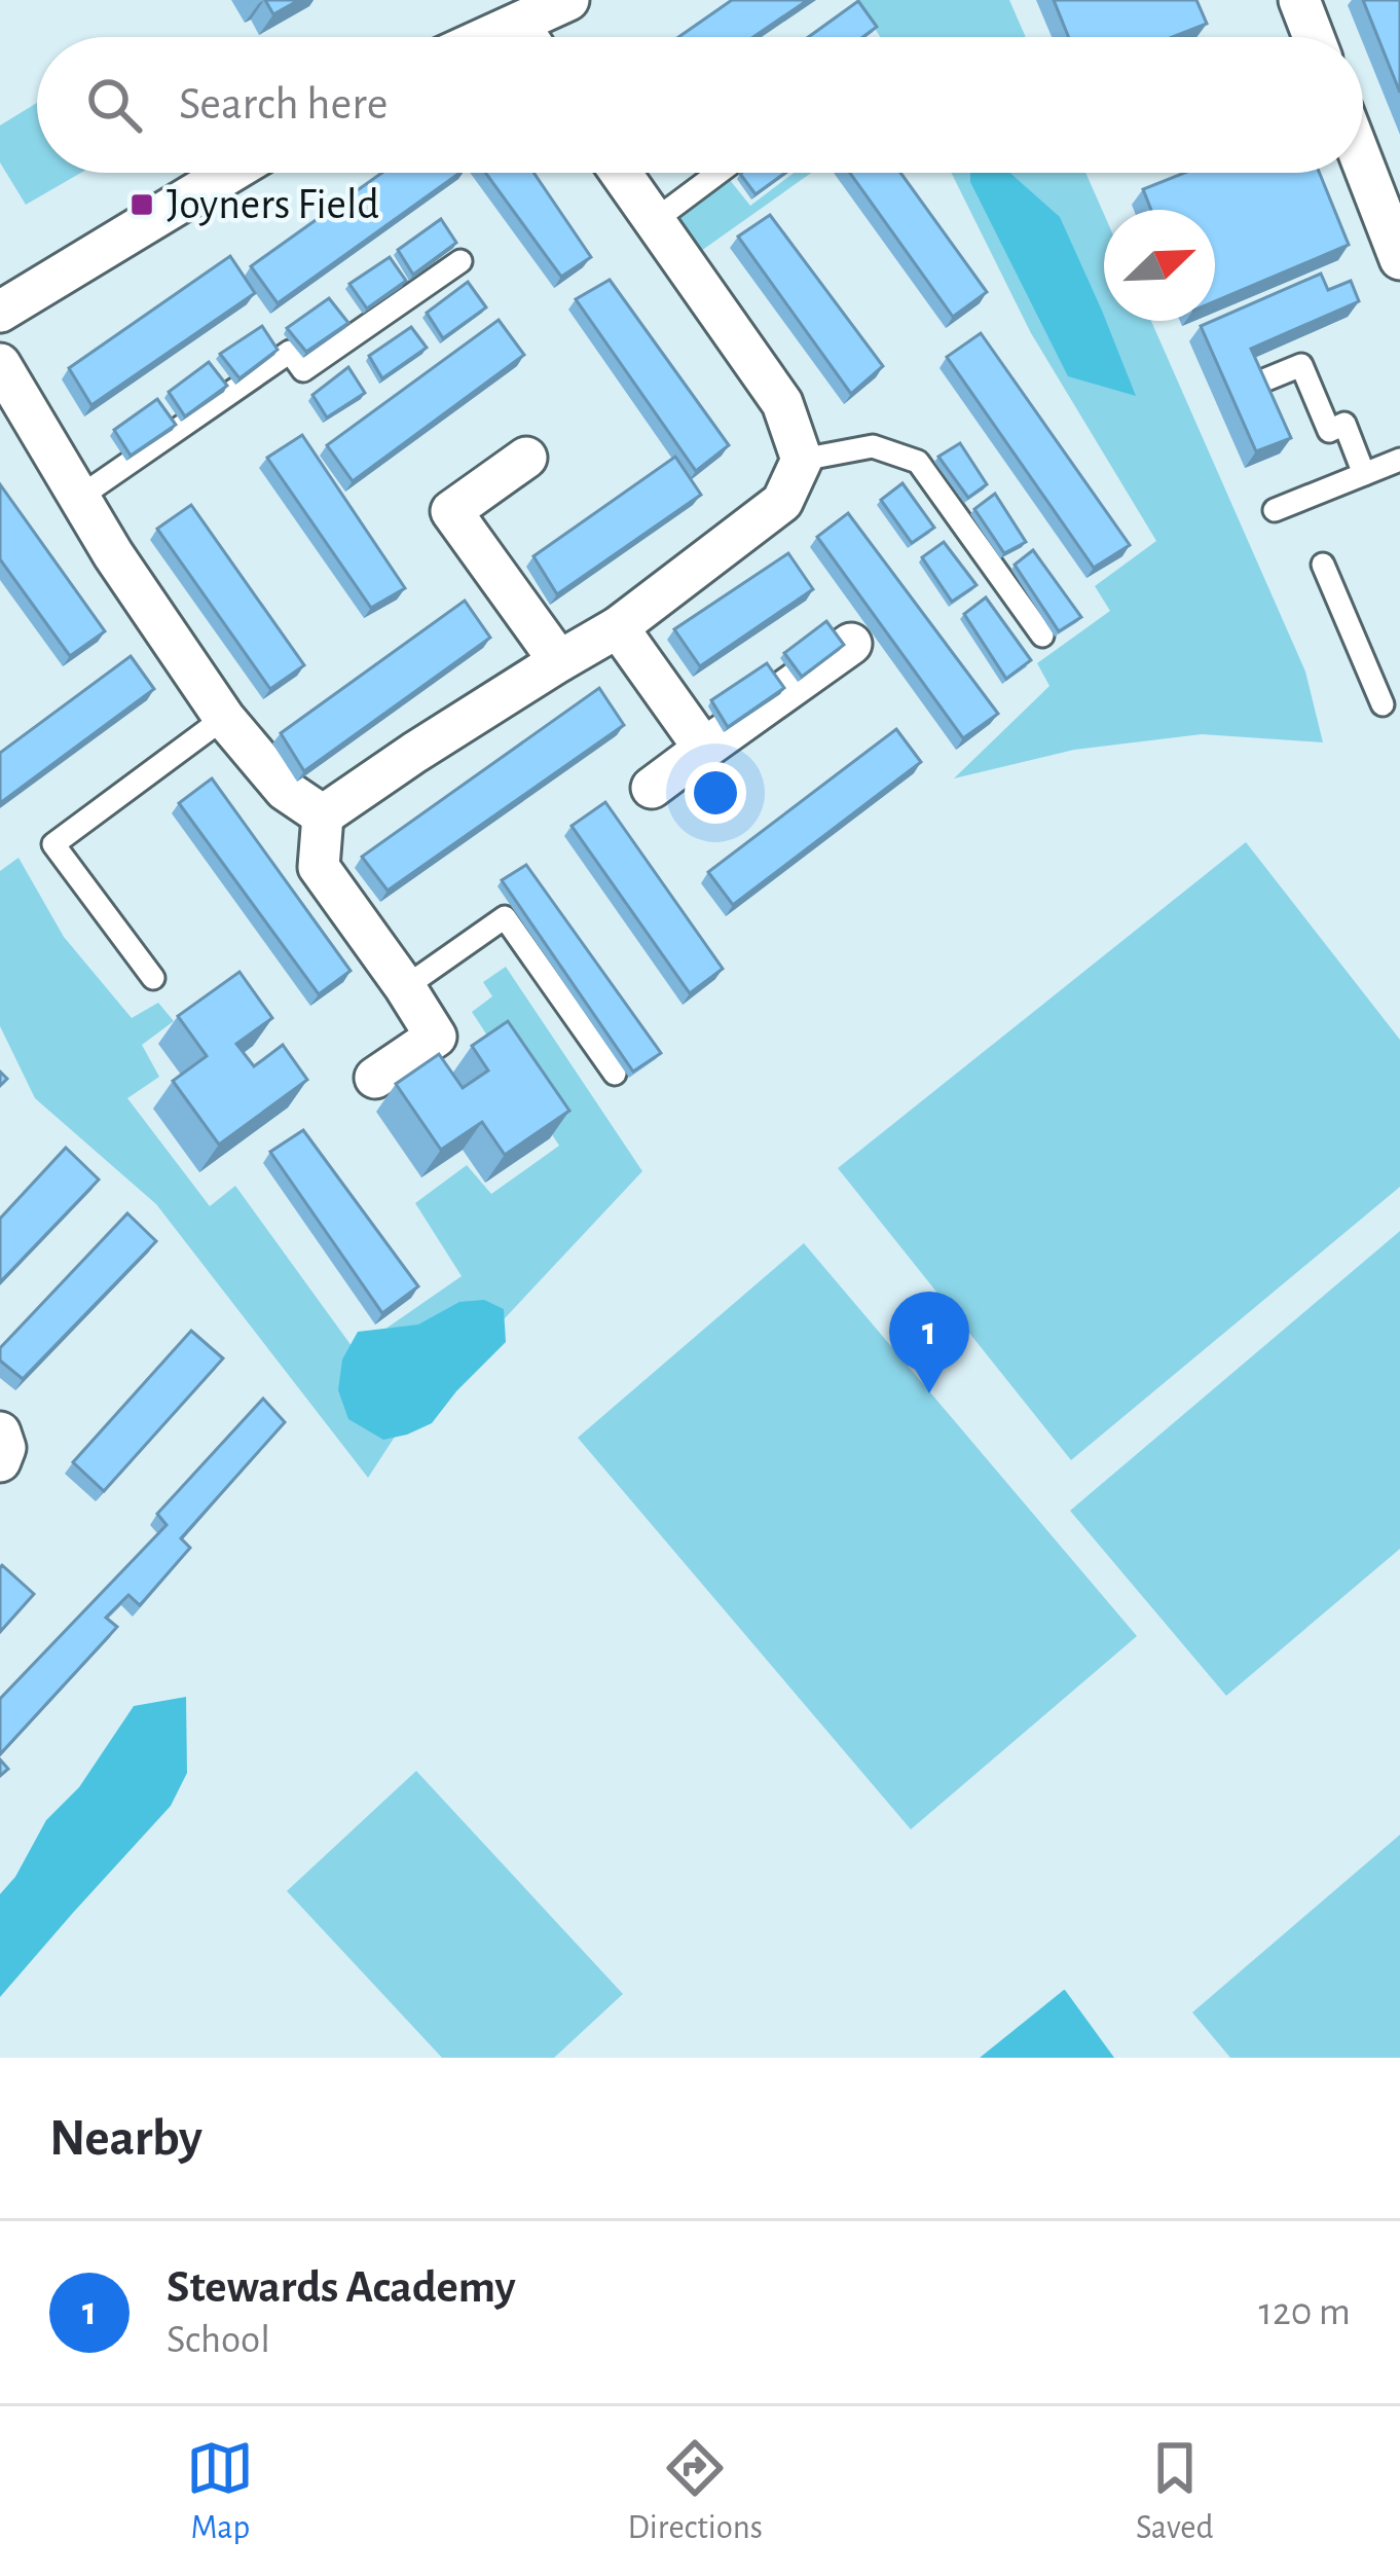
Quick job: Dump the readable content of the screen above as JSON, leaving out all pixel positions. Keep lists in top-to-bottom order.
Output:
{
  "places": {
    "transit": ["Joyners Field"]
  },
  "north": "top right",
  "page": {
    "search": "Search here",
    "pins": "1",
    "heading": "Nearby",
    "list": [
      {
        "mark": "1",
        "name": "Stewards Academy",
        "note": "School",
        "value": "120 m"
      }
    ],
    "nav": ["Map", "Directions", "Saved"]
  }
}
